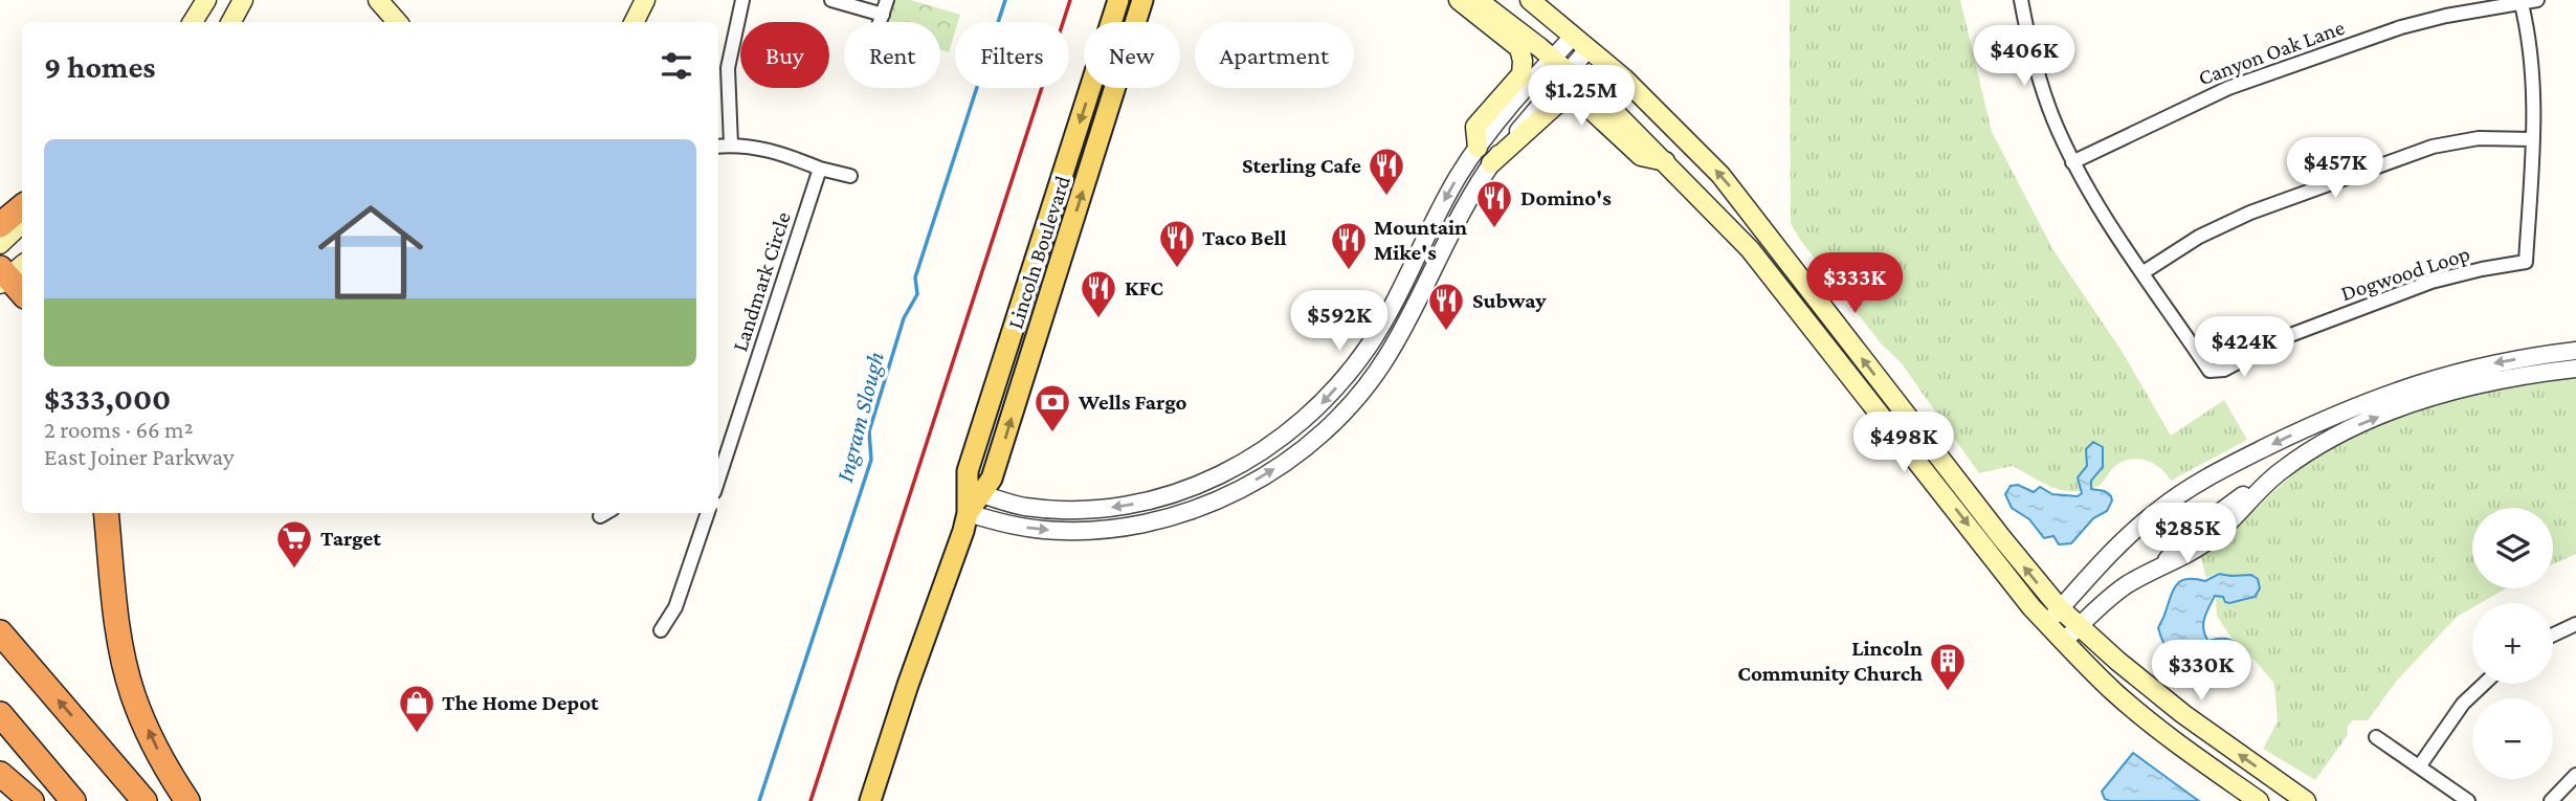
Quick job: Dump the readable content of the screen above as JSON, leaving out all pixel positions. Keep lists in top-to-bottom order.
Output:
{
  "streets": {
    "main road": ["Lincoln Boulevard"],
    "street": ["Canyon Oak Lane", "Dogwood Loop", "Landmark Circle"]
  },
  "crossings": [
    ["Canyon Oak Lane", "Dogwood Loop"]
  ],
  "water": ["Ingram Slough"],
  "places": {
    "restaurant": [
      "Sterling Cafe",
      "Domino's",
      "Taco Bell",
      "Mountain Mike's",
      "KFC",
      "Subway"
    ],
    "bank": ["Wells Fargo"],
    "supermarket": ["Target"],
    "building": ["Lincoln Community Church"],
    "shop": ["The Home Depot"]
  },
  "page": {
    "chip": [
      "Buy",
      "Rent",
      "Filters",
      "New",
      "Apartment"
    ],
    "heading": "9 homes",
    "price": [
      "$406K",
      "$1.25M",
      "$457K",
      "$333K",
      "$592K",
      "$424K",
      "$498K",
      "$285K",
      "$330K"
    ],
    "list": [
      {
        "name": "$333,000",
        "note": "2 rooms · 66 m² · East Joiner Parkway"
      }
    ],
    "map_buttons": ["+", "−"]
  }
}
